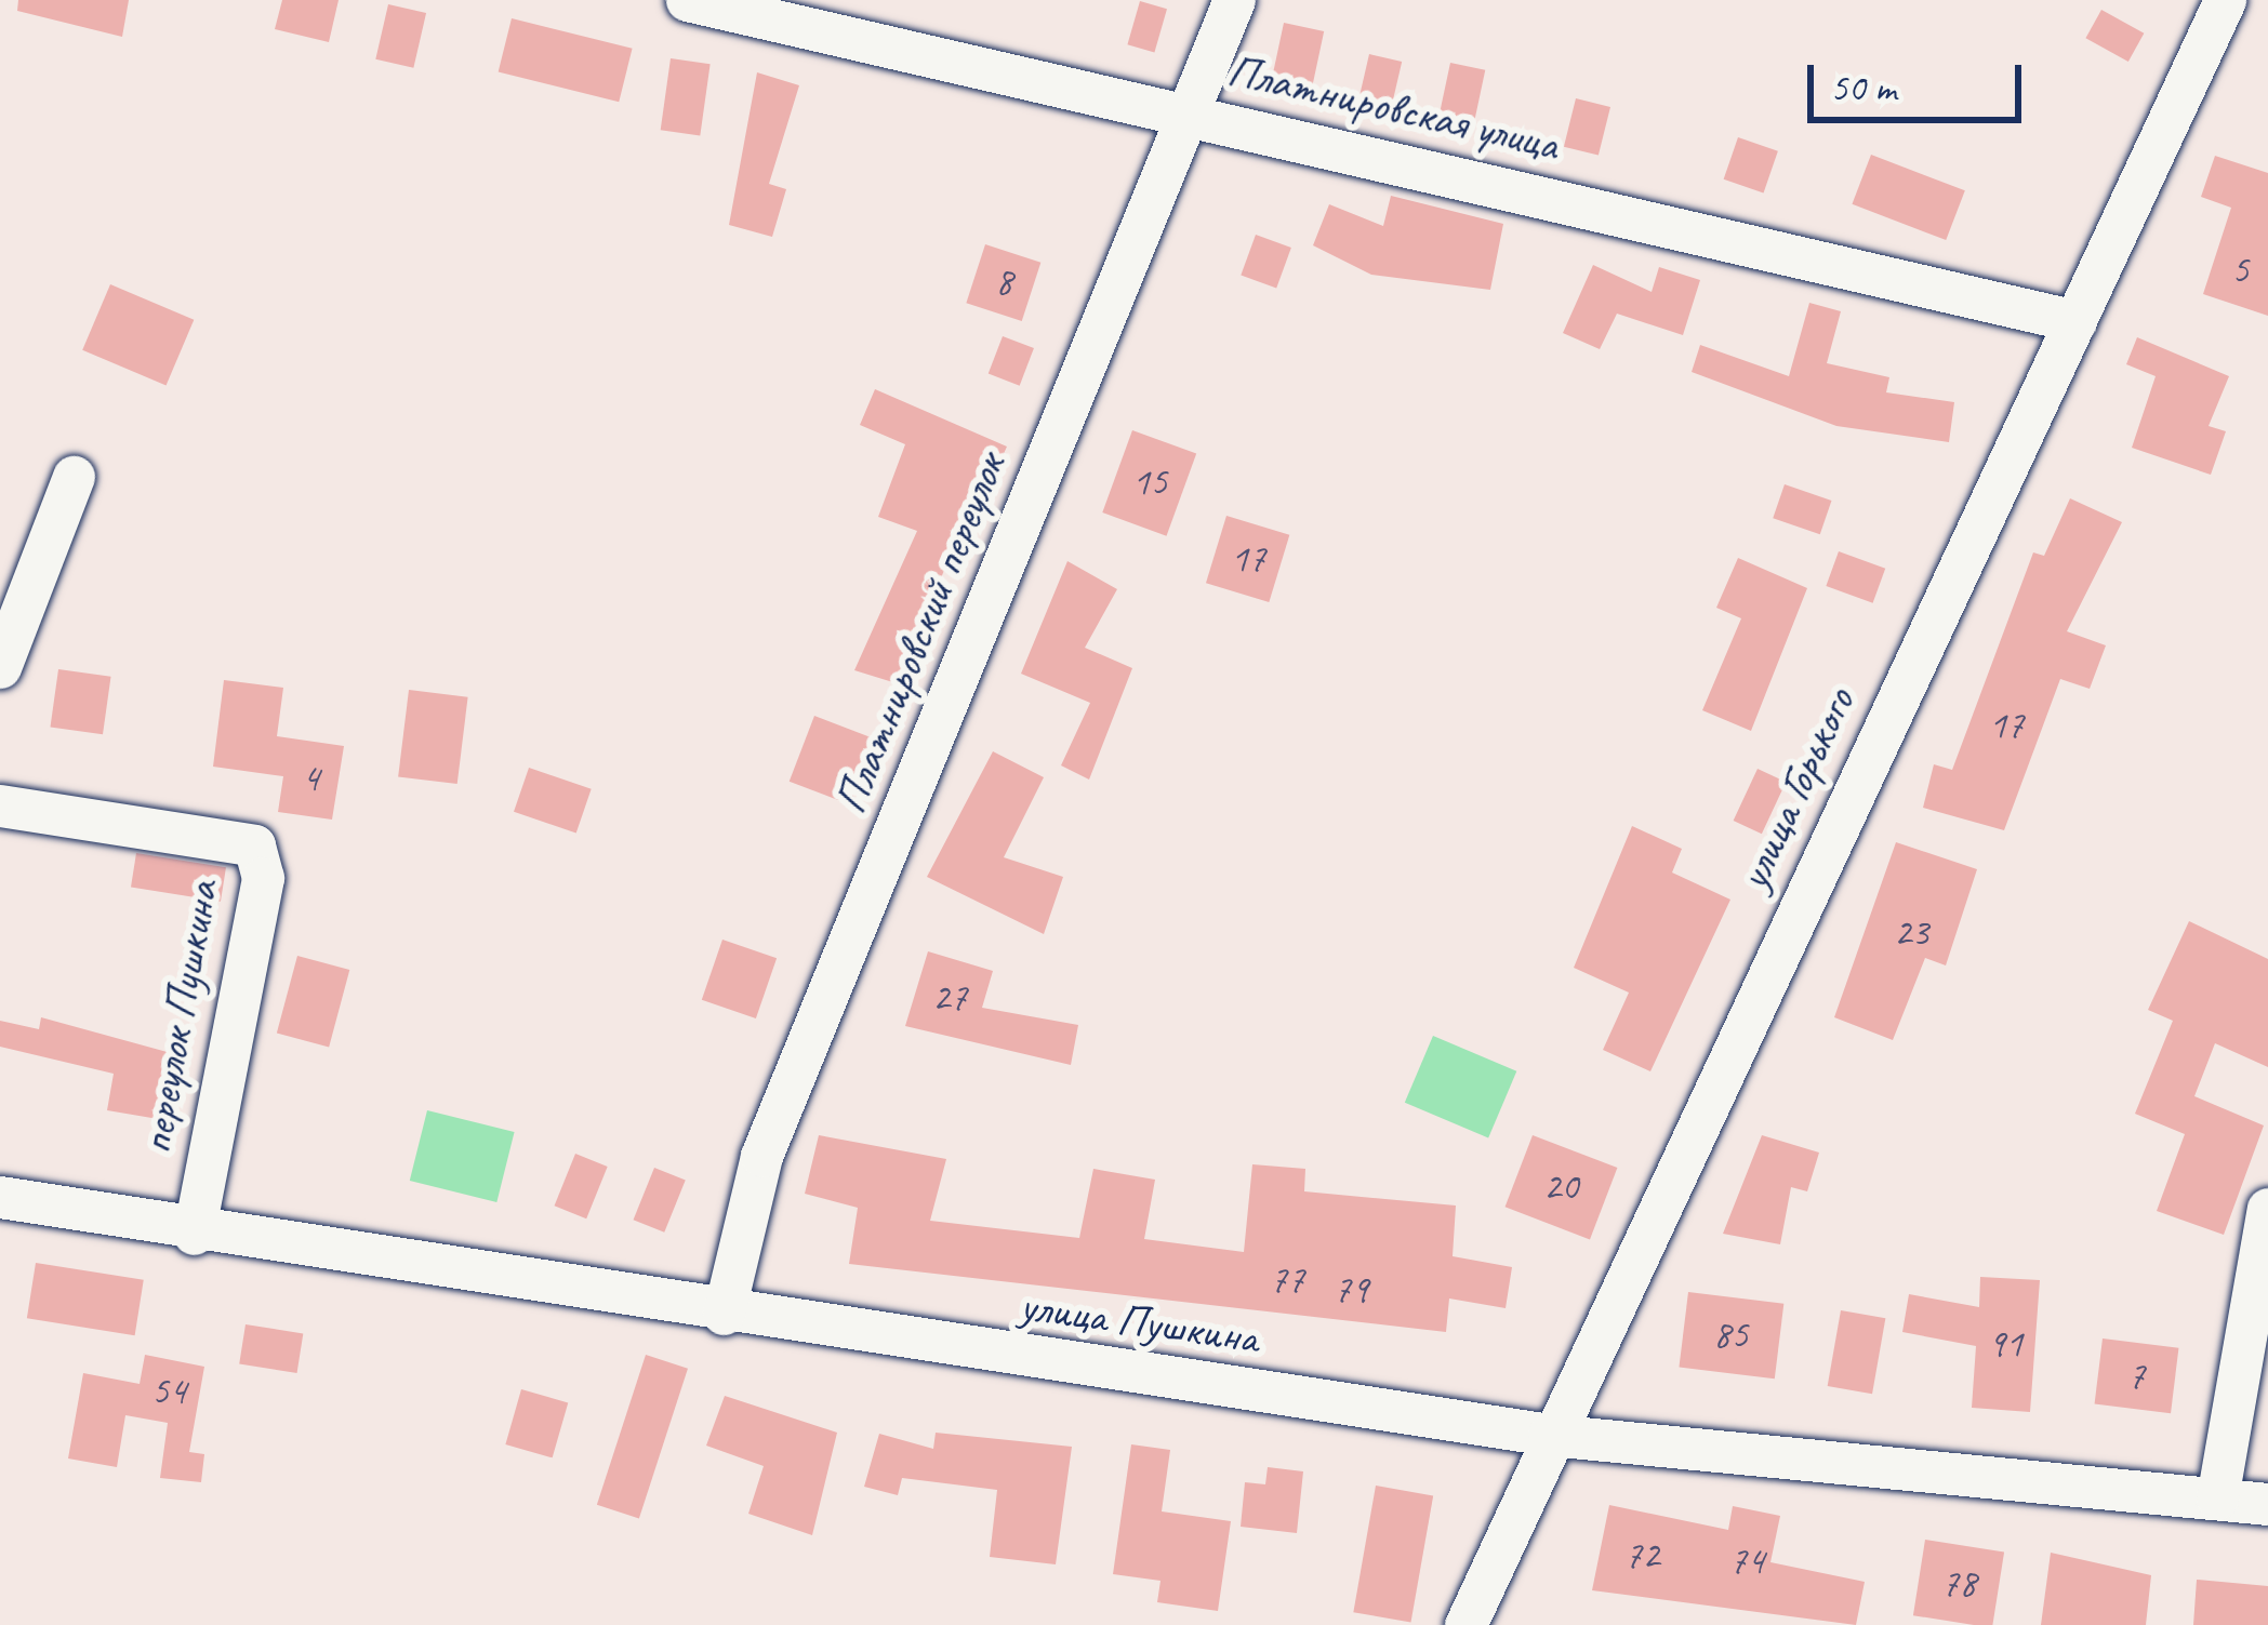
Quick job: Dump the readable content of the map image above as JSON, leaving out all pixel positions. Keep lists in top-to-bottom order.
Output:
{
  "streets": {
    "street": [
      "Платнировская улица",
      "Платнировский переулок",
      "улица Горького",
      "переулок Пушкина",
      "улица Пушкина"
    ]
  },
  "crossings": [
    ["Платнировская улица", "Платнировский переулок"],
    ["Платнировская улица", "улица Горького"],
    ["Платнировский переулок", "улица Пушкина"],
    ["улица Горького", "улица Пушкина"],
    ["переулок Пушкина", "улица Пушкина"]
  ],
  "house_numbers": [
    "5",
    "8",
    "15",
    "17",
    "17",
    "4",
    "23",
    "27",
    "20",
    "77",
    "79",
    "85",
    "91",
    "7",
    "54",
    "72",
    "74",
    "78"
  ],
  "scale_bar": "50 m"
}
